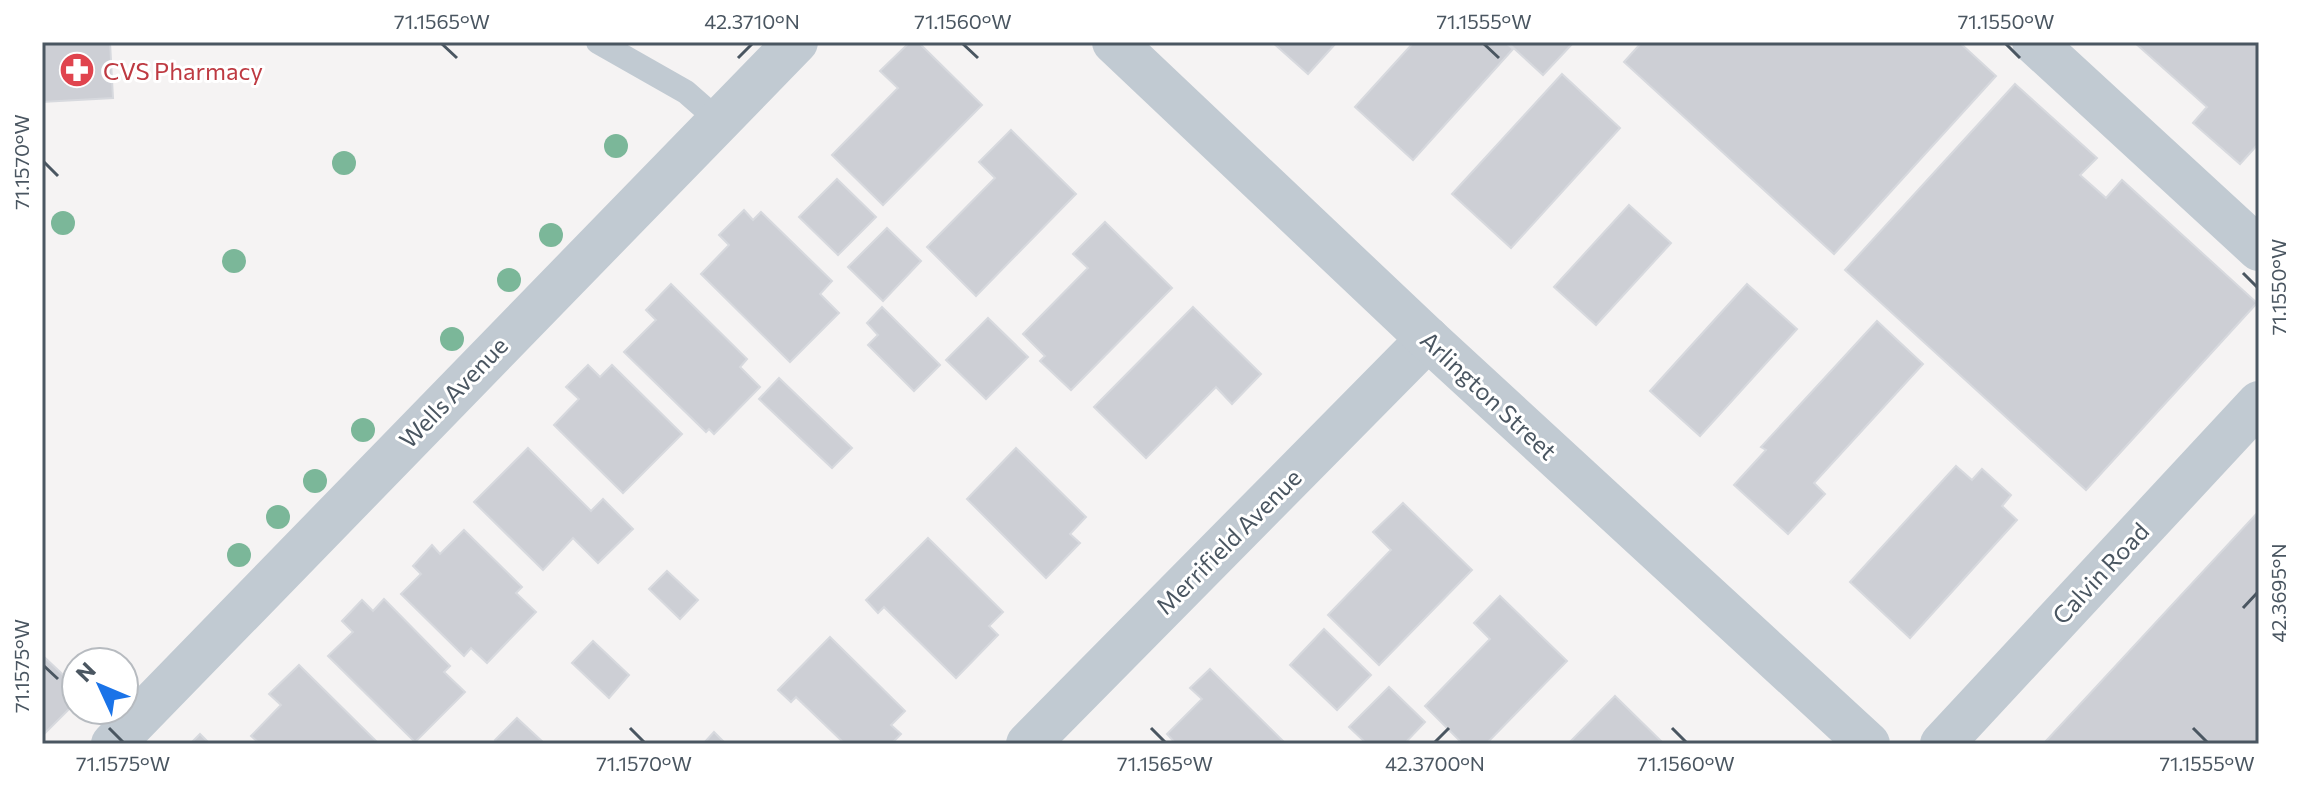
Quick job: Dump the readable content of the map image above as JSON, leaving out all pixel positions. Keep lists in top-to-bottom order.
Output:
{
  "streets": {
    "street": [
      "Wells Avenue",
      "Arlington Street",
      "Merrifield Avenue",
      "Calvin Road"
    ]
  },
  "crossings": [
    ["Arlington Street", "Merrifield Avenue"]
  ],
  "places": {
    "pharmacy": ["CVS Pharmacy"]
  },
  "north": "top left",
  "coordinates": [
    "71.1565°W",
    "42.3710°N",
    "71.1560°W",
    "71.1555°W",
    "71.1550°W",
    "71.1570°W",
    "42.3695°N",
    "71.1575°W",
    "42.3700°N"
  ]
}
